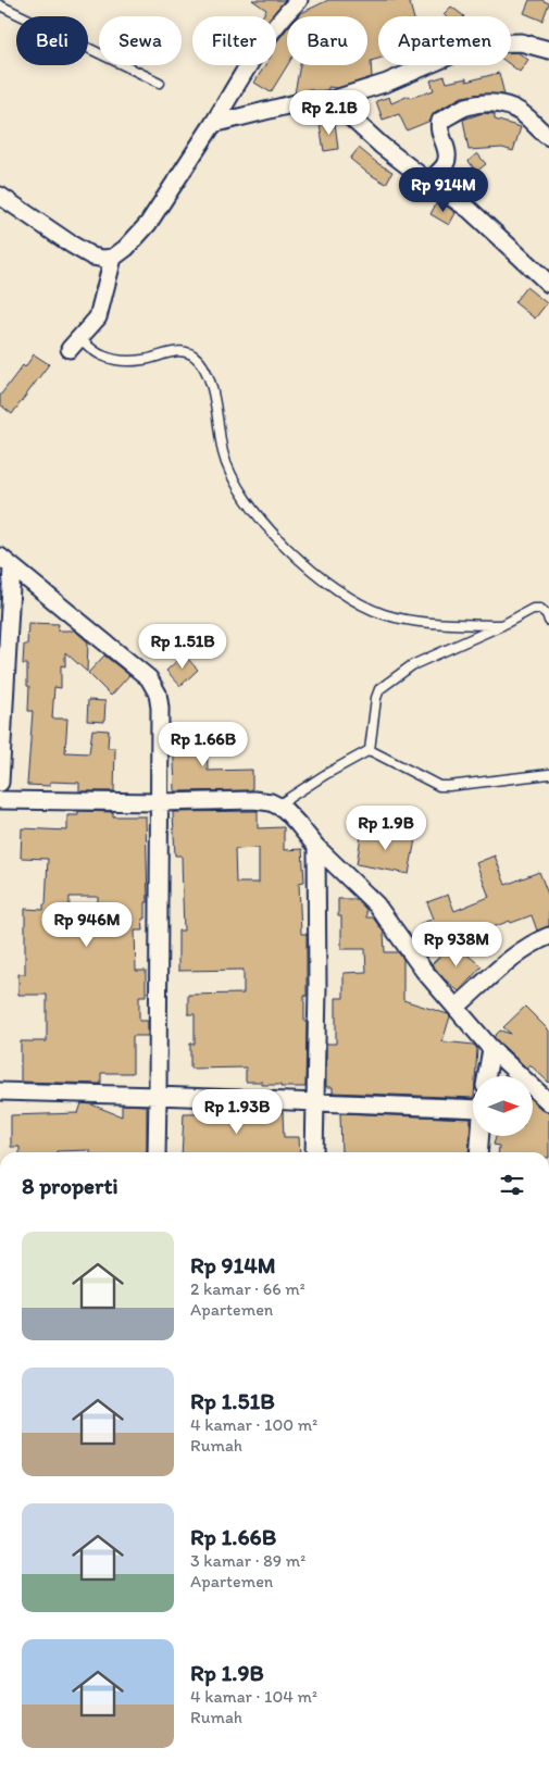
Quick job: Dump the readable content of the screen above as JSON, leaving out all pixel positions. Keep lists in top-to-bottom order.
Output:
{
  "north": "right",
  "page": {
    "chip": [
      "Beli",
      "Sewa",
      "Filter",
      "Baru",
      "Apartemen"
    ],
    "price": [
      "Rp 2.1B",
      "Rp 914M",
      "Rp 1.51B",
      "Rp 1.66B",
      "Rp 1.9B",
      "Rp 946M",
      "Rp 938M",
      "Rp 1.93B"
    ],
    "heading": "8 properti",
    "list": [
      {
        "name": "Rp 914M",
        "note": "2 kamar · 66 m² · Apartemen"
      },
      {
        "name": "Rp 1.51B",
        "note": "4 kamar · 100 m² · Rumah"
      },
      {
        "name": "Rp 1.66B",
        "note": "3 kamar · 89 m² · Apartemen"
      },
      {
        "name": "Rp 1.9B",
        "note": "4 kamar · 104 m² · Rumah"
      }
    ]
  }
}
